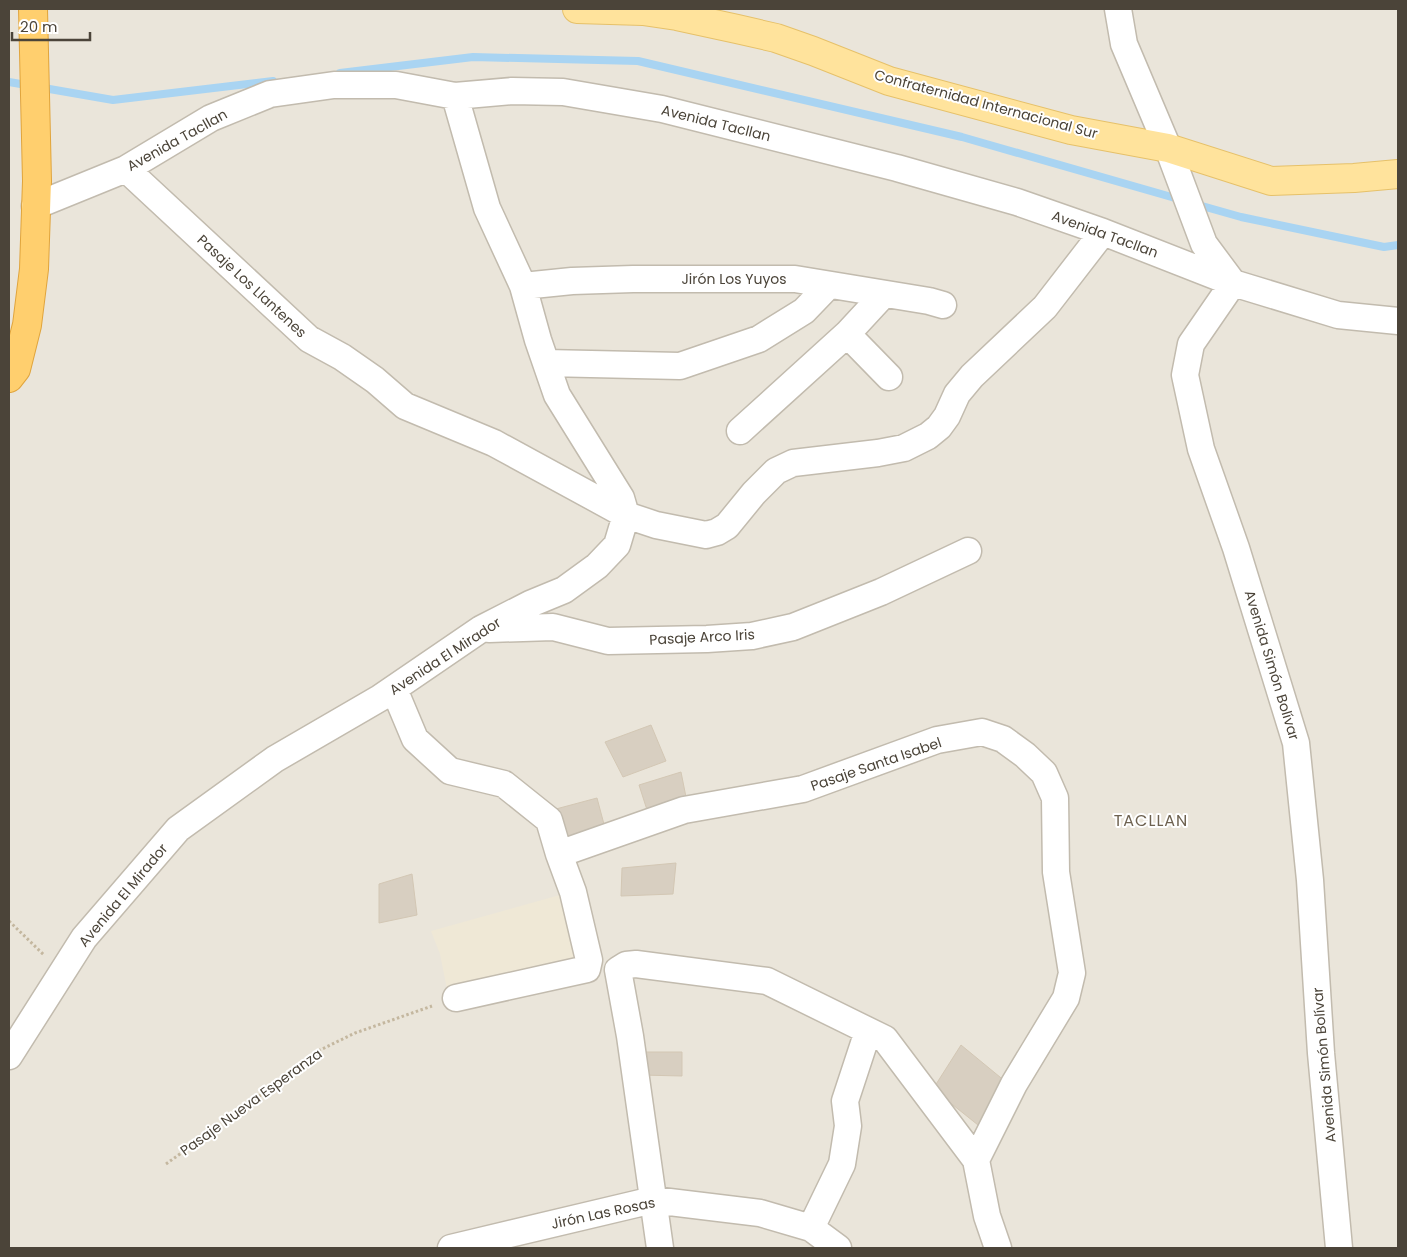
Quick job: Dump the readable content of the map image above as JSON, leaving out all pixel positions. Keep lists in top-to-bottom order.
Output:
{
  "streets": {
    "main road": ["Confraternidad Internacional Sur"],
    "street": [
      "Avenida Tacllan",
      "Jirón Los Yuyos",
      "Pasaje Los Llantenes",
      "Pasaje Arco Iris",
      "Avenida El Mirador",
      "Avenida Simón Bolívar",
      "Pasaje Santa Isabel",
      "Jirón Las Rosas"
    ],
    "path": ["Pasaje Nueva Esperanza"]
  },
  "crossings": [
    ["Avenida Tacllan", "Pasaje Los Llantenes"],
    ["Avenida Tacllan", "Avenida Simón Bolívar"],
    ["Pasaje Los Llantenes", "Avenida El Mirador"],
    ["Pasaje Arco Iris", "Avenida El Mirador"]
  ],
  "districts": ["TACLLAN"],
  "scale_bar": "20 m"
}
